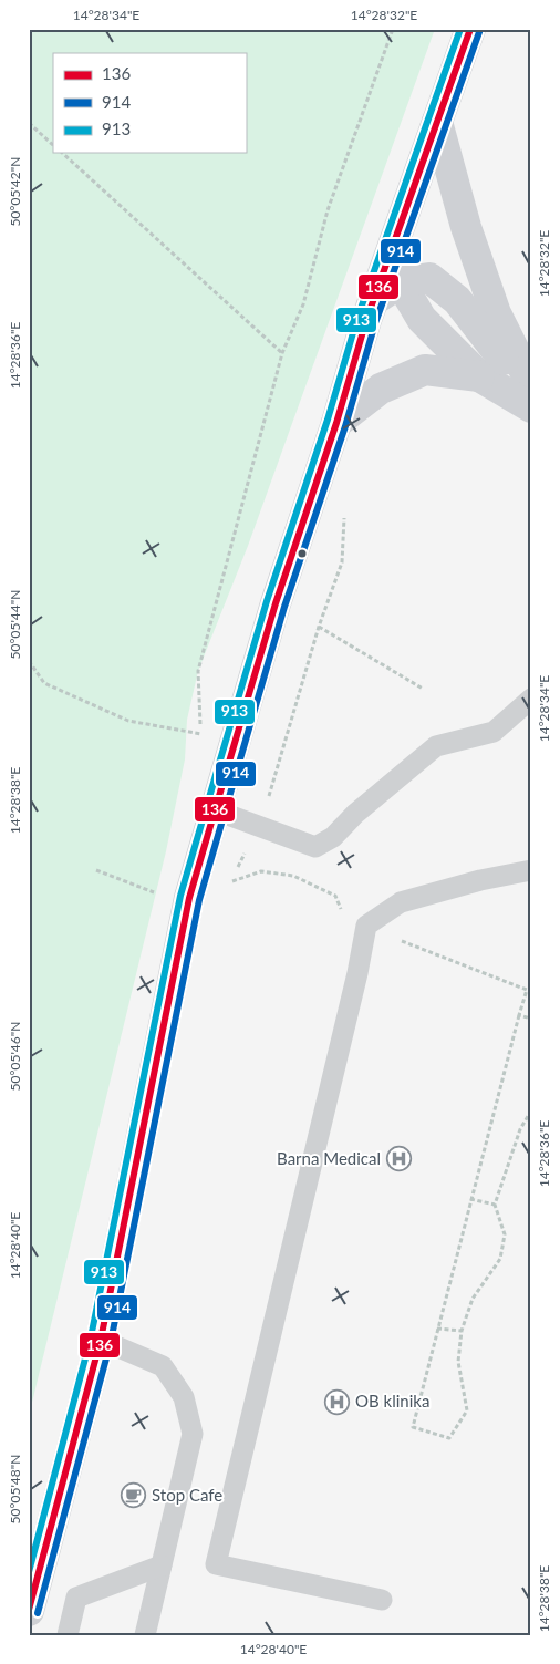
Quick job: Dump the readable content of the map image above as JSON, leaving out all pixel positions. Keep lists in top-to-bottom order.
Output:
{
  "places": {
    "hospital": ["Barna Medical", "OB klinika"],
    "cafe": ["Stop Cafe"]
  },
  "lines": ["transit line 136", "transit line 913", "transit line 914"],
  "legend": ["136", "914", "913"],
  "coordinates": [
    "14°28'34\"E",
    "14°28'32\"E",
    "50°05'42\"N",
    "14°28'36\"E",
    "50°05'44\"N",
    "14°28'38\"E",
    "50°05'46\"N",
    "14°28'40\"E",
    "50°05'48\"N"
  ]
}
